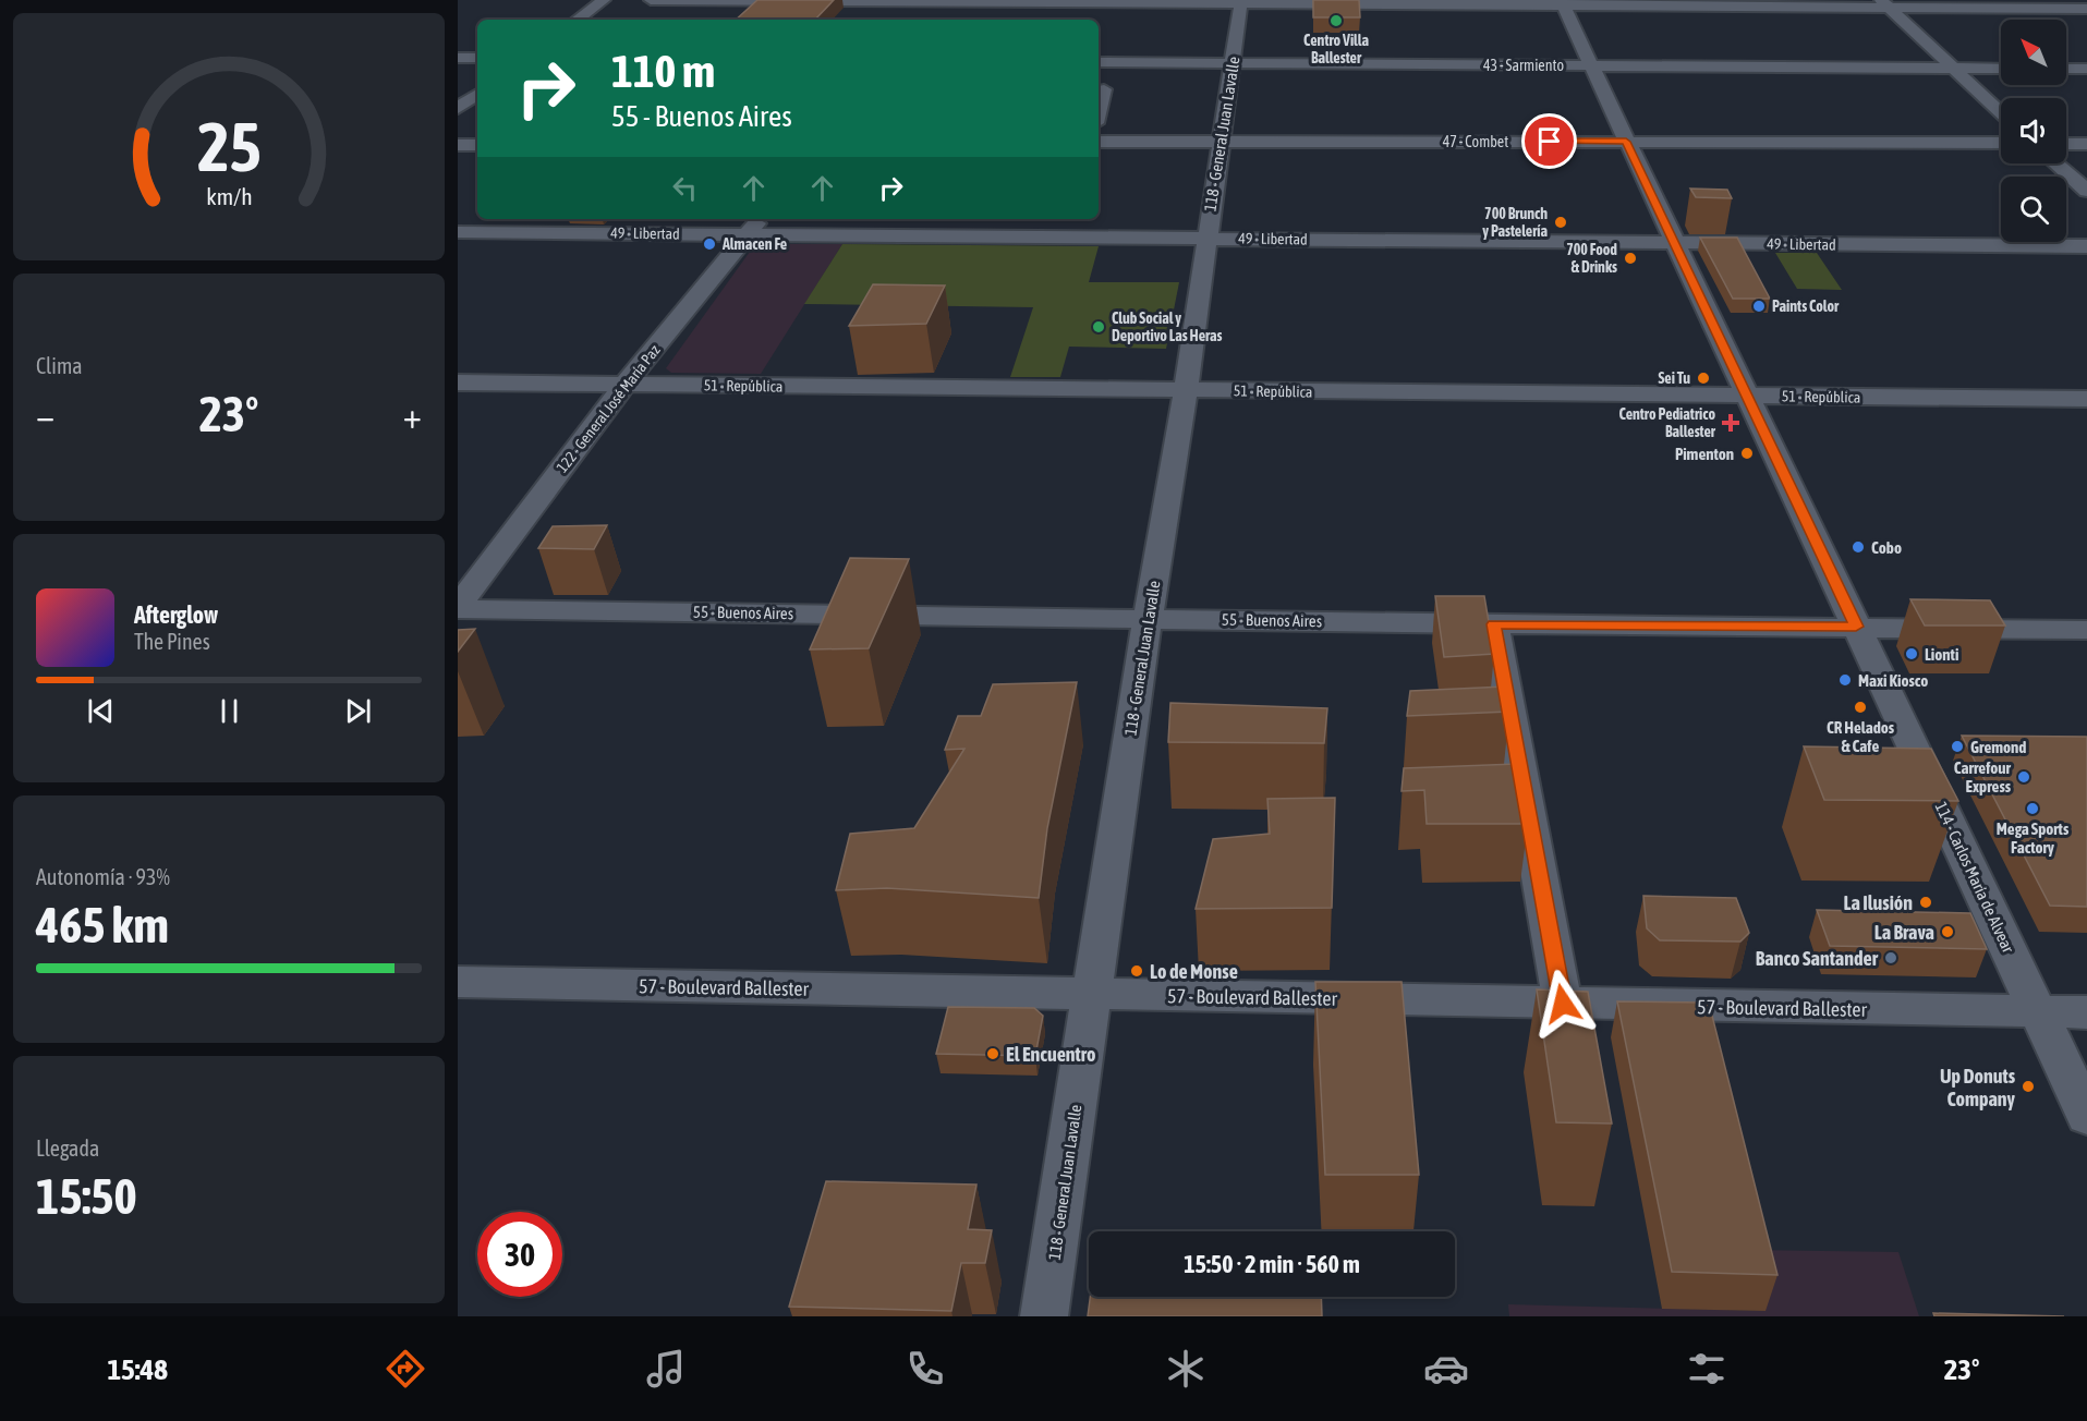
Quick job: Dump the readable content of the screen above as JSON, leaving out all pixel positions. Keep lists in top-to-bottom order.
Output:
{
  "streets": {
    "street": [
      "43 - Sarmiento",
      "118 - General Juan Lavalle",
      "47 - Combet",
      "49 - Libertad",
      "51 - República",
      "122 - General José María Paz",
      "55 - Buenos Aires",
      "114 - Carlos María de Alvear",
      "57 - Boulevard Ballester"
    ]
  },
  "crossings": [
    ["43 - Sarmiento", "118 - General Juan Lavalle"],
    ["43 - Sarmiento", "114 - Carlos María de Alvear"],
    ["118 - General Juan Lavalle", "47 - Combet"],
    ["118 - General Juan Lavalle", "49 - Libertad"],
    ["118 - General Juan Lavalle", "51 - República"],
    ["118 - General Juan Lavalle", "55 - Buenos Aires"],
    ["118 - General Juan Lavalle", "57 - Boulevard Ballester"],
    ["47 - Combet", "114 - Carlos María de Alvear"],
    ["49 - Libertad", "122 - General José María Paz"],
    ["49 - Libertad", "114 - Carlos María de Alvear"],
    ["51 - República", "122 - General José María Paz"],
    ["51 - República", "114 - Carlos María de Alvear"],
    ["122 - General José María Paz", "55 - Buenos Aires"],
    ["55 - Buenos Aires", "114 - Carlos María de Alvear"],
    ["114 - Carlos María de Alvear", "57 - Boulevard Ballester"]
  ],
  "places": {
    "other": [
      "Centro Villa Ballester",
      "700 Brunch y Pastelería",
      "Almacen Fe",
      "700 Food & Drinks",
      "Paints Color",
      "Club Social y Deportivo Las Heras",
      "Sei Tu",
      "Pimenton",
      "Cobo",
      "Lionti",
      "Maxi Kiosco",
      "CR Helados & Cafe",
      "Gremond",
      "Carrefour Express",
      "Mega Sports Factory",
      "La Ilusión",
      "La Brava",
      "Banco Santander",
      "Lo de Monse",
      "El Encuentro",
      "Up Donuts Company"
    ],
    "health": ["Centro Pediatrico Ballester"]
  },
  "north": "top left",
  "page": {
    "turn": ["110 m", "55 - Buenos Aires"],
    "tile": [
      "Clima",
      ["Autonomía · 93%", "465 km"],
      ["Llegada", "15:50"]
    ],
    "heat": ["−", "23°", "+"],
    "song": ["Afterglow", "The Pines"],
    "limit": "30",
    "trip": "15:50 · 2 min · 560 m",
    "tabs": ["15:48", "23°"],
    "gauge": ["25", "km/h"]
  }
}
